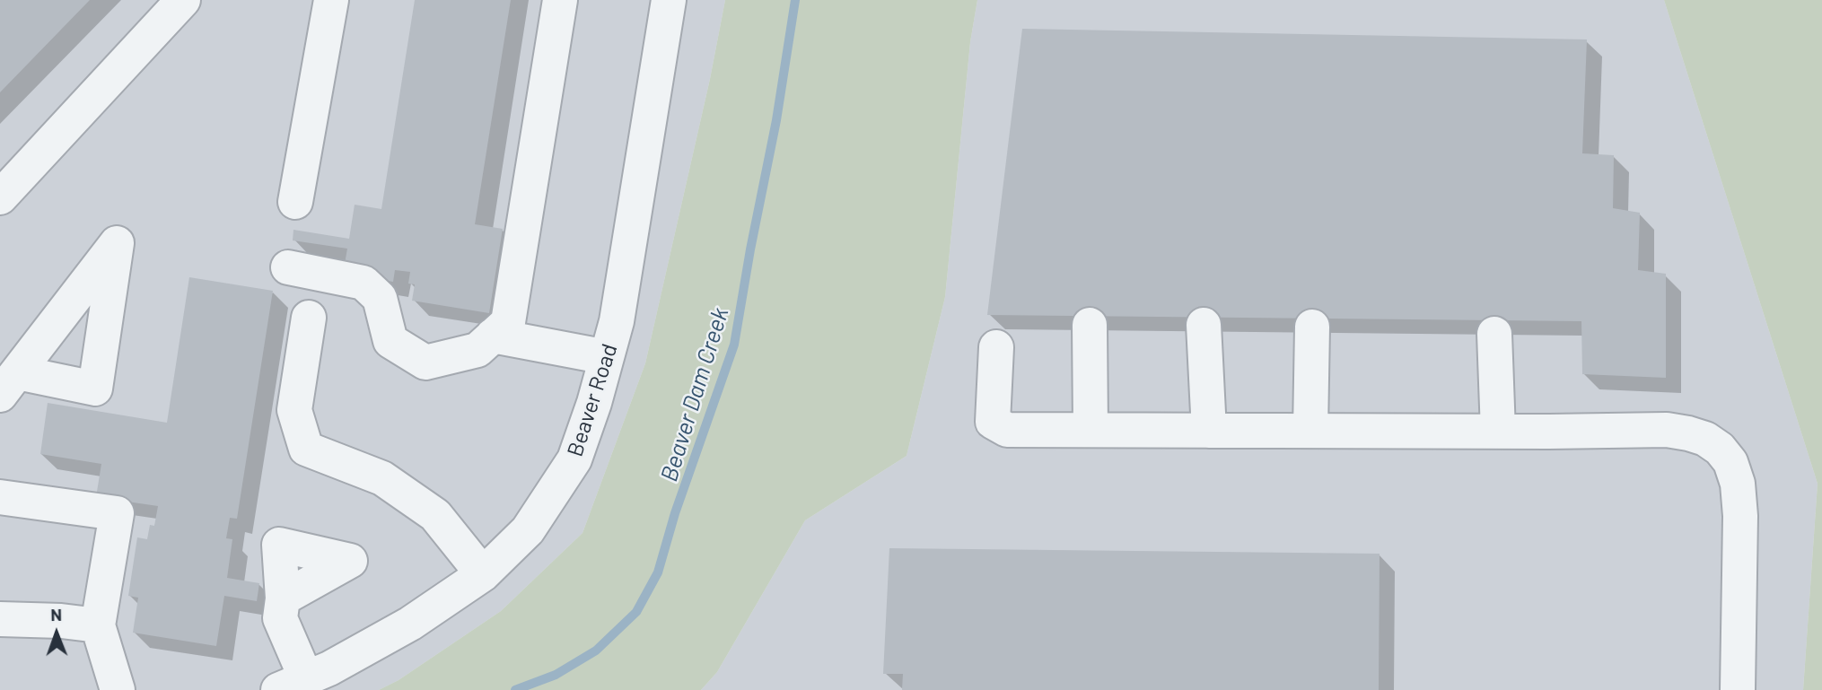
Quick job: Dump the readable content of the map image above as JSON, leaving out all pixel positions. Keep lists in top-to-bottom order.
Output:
{
  "streets": {
    "street": ["Beaver Road"]
  },
  "water": ["Beaver Dam Creek"],
  "north": "top"
}
